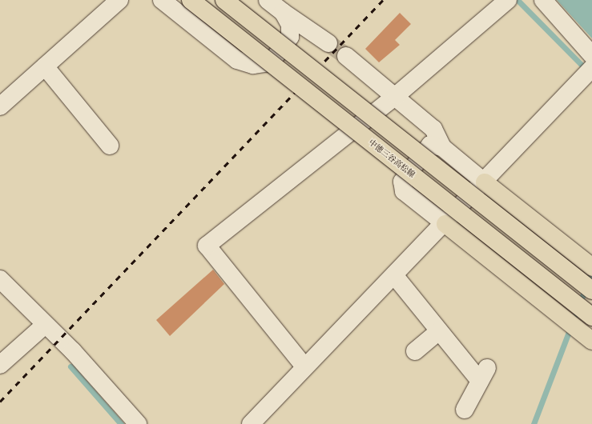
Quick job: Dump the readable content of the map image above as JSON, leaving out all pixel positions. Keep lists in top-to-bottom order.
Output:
{
  "streets": {
    "main road": ["中徳三谷高松線"]
  }
}
